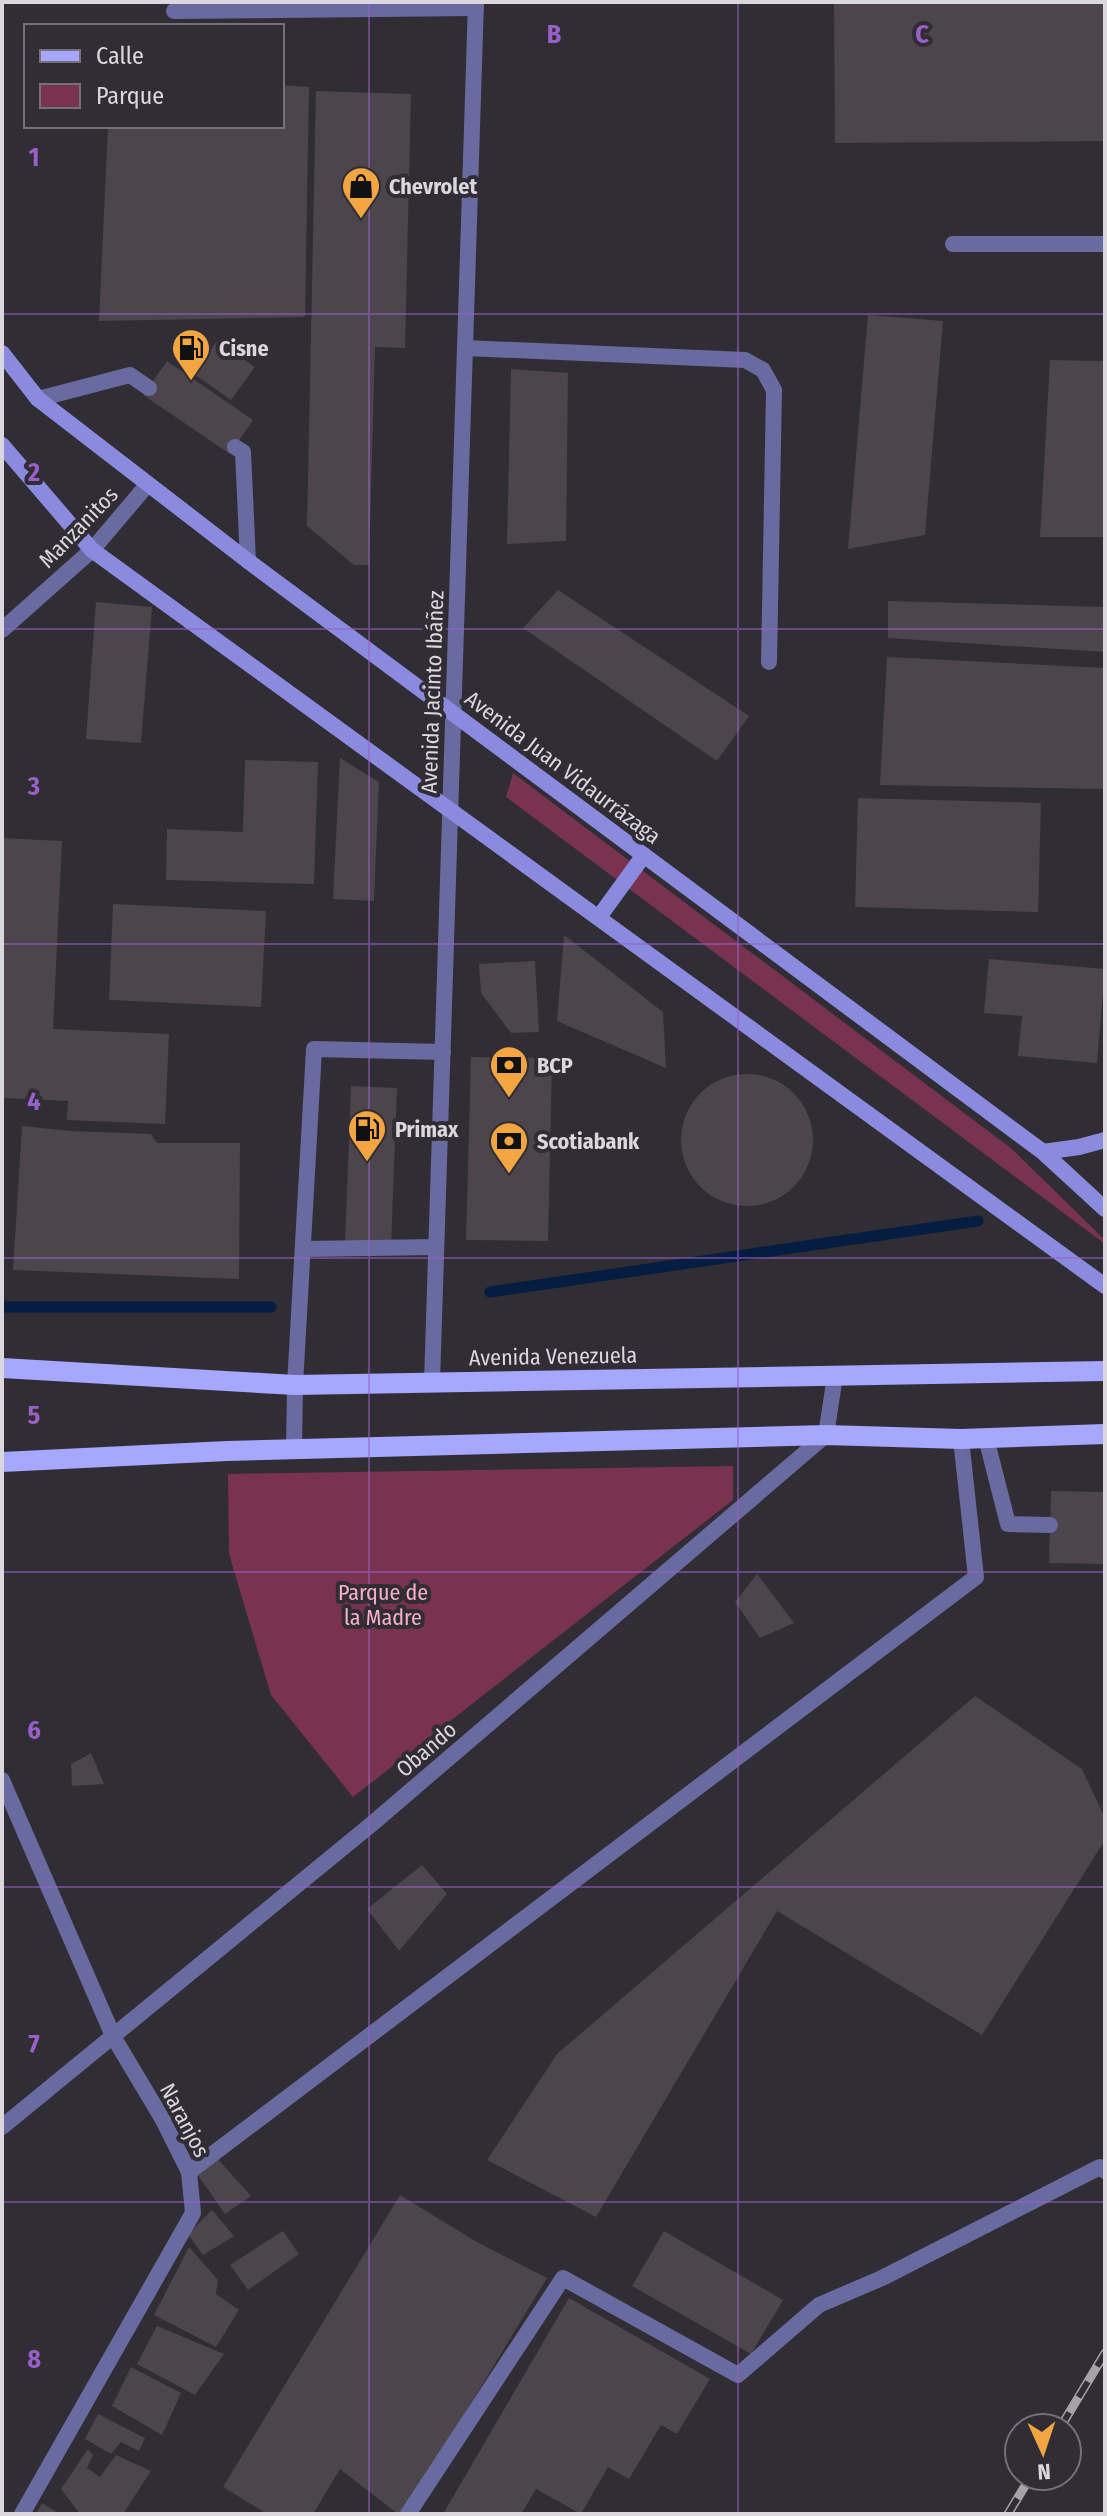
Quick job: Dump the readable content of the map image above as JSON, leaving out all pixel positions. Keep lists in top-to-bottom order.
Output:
{
  "streets": {
    "main road": ["Avenida Juan Vidaurrázaga", "Avenida Venezuela"],
    "street": [
      "Manzanitos",
      "Avenida Jacinto Ibáñez",
      "Obando",
      "Naranjos"
    ]
  },
  "crossings": [
    ["Manzanitos", "Avenida Juan Vidaurrázaga"],
    ["Avenida Jacinto Ibáñez", "Avenida Juan Vidaurrázaga"],
    ["Avenida Jacinto Ibáñez", "Avenida Venezuela"],
    ["Obando", "Naranjos"]
  ],
  "parks": ["Parque de la Madre"],
  "places": {
    "shop": ["Chevrolet"],
    "fuel station": ["Cisne", "Primax"],
    "bank": ["BCP", "Scotiabank"]
  },
  "legend": ["Calle", "Parque"],
  "north": "bottom",
  "grid": {
    "columns": ["B", "C"],
    "rows": [
      "1",
      "2",
      "3",
      "4",
      "5",
      "6",
      "7",
      "8"
    ]
  }
}
